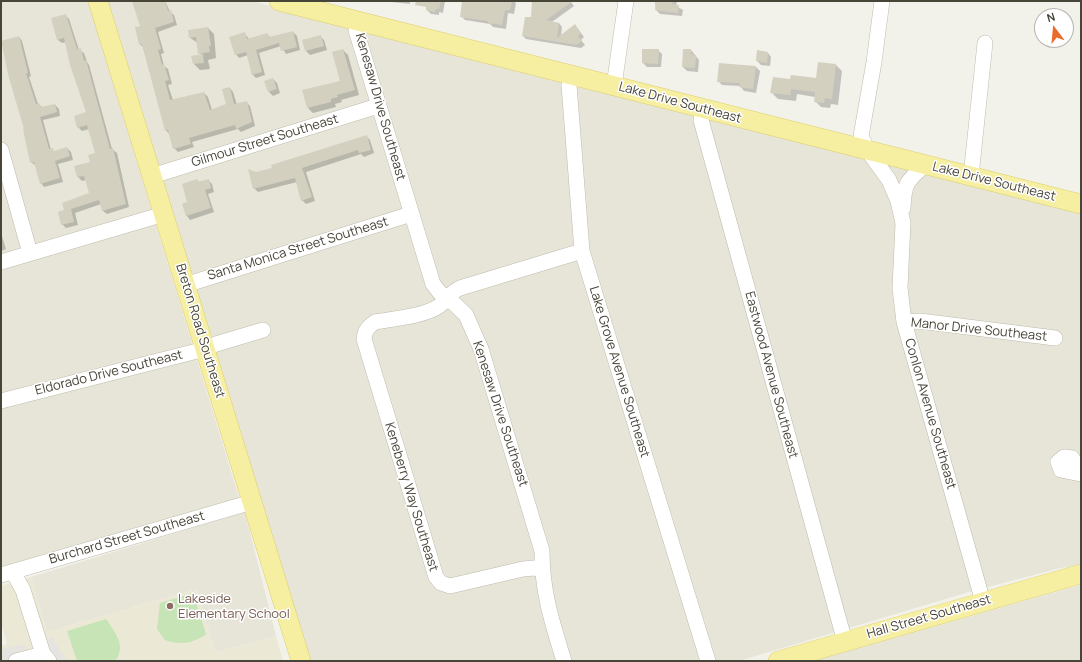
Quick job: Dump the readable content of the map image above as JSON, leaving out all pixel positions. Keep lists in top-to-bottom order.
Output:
{
  "streets": {
    "main road": ["Lake Drive Southeast", "Breton Road Southeast", "Hall Street Southeast"],
    "street": [
      "Kenesaw Drive Southeast",
      "Gilmour Street Southeast",
      "Santa Monica Street Southeast",
      "Manor Drive Southeast",
      "Lake Grove Avenue Southeast",
      "Eldorado Drive Southeast",
      "Eastwood Avenue Southeast",
      "Conlon Avenue Southeast",
      "Keneberry Way Southeast",
      "Burchard Street Southeast"
    ]
  },
  "crossings": [
    ["Lake Drive Southeast", "Kenesaw Drive Southeast"],
    ["Lake Drive Southeast", "Lake Grove Avenue Southeast"],
    ["Lake Drive Southeast", "Eastwood Avenue Southeast"],
    ["Lake Drive Southeast", "Conlon Avenue Southeast"],
    ["Kenesaw Drive Southeast", "Gilmour Street Southeast"],
    ["Kenesaw Drive Southeast", "Santa Monica Street Southeast"],
    ["Kenesaw Drive Southeast", "Keneberry Way Southeast"],
    ["Gilmour Street Southeast", "Breton Road Southeast"],
    ["Santa Monica Street Southeast", "Breton Road Southeast"],
    ["Manor Drive Southeast", "Conlon Avenue Southeast"],
    ["Breton Road Southeast", "Eldorado Drive Southeast"],
    ["Breton Road Southeast", "Burchard Street Southeast"],
    ["Eastwood Avenue Southeast", "Hall Street Southeast"],
    ["Conlon Avenue Southeast", "Hall Street Southeast"]
  ],
  "places": ["Lakeside Elementary School"],
  "north": "top"
}
